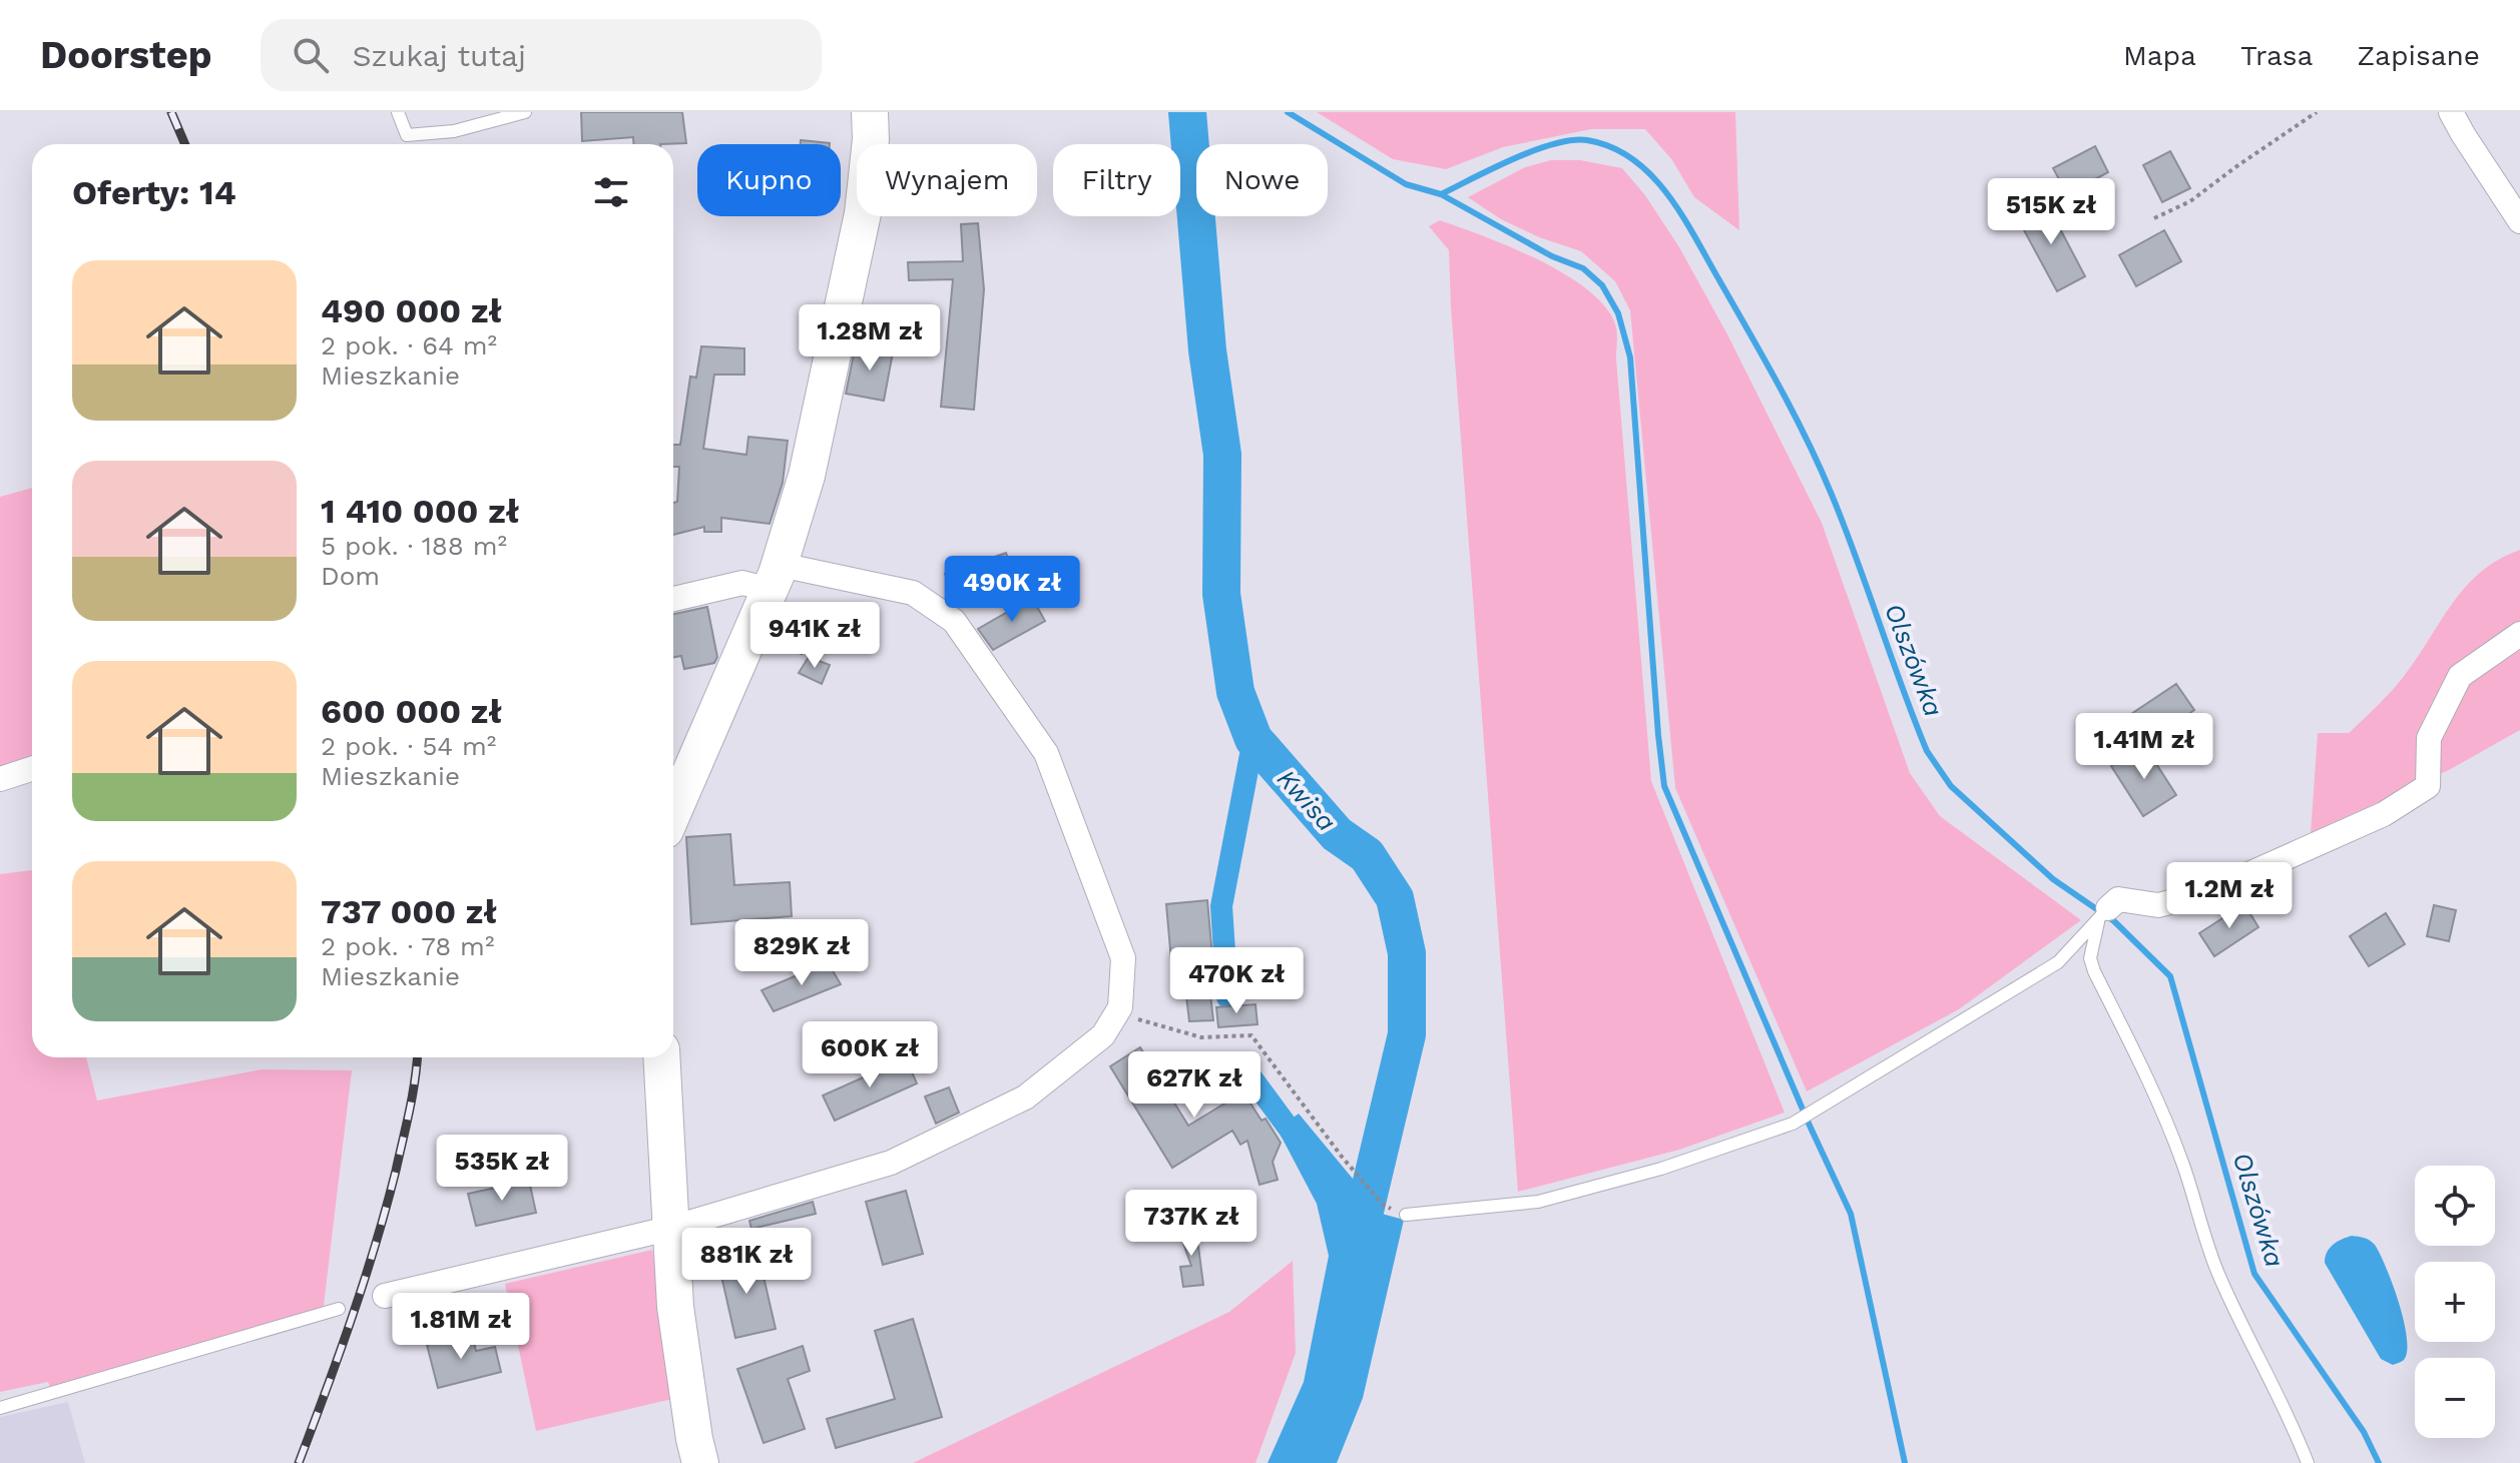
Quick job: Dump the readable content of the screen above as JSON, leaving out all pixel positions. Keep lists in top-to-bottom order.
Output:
{
  "water": ["Olszówka", "Kwisa"],
  "page": {
    "header": "Doorstep",
    "search": "Szukaj tutaj",
    "nav": ["Mapa", "Trasa", "Zapisane"],
    "chip": [
      "Kupno",
      "Wynajem",
      "Filtry",
      "Nowe"
    ],
    "heading": "Oferty: 14",
    "price": [
      "515K zł",
      "1.28M zł",
      "490K zł",
      "941K zł",
      "1.41M zł",
      "1.2M zł",
      "829K zł",
      "470K zł",
      "600K zł",
      "627K zł",
      "535K zł",
      "737K zł",
      "881K zł",
      "1.81M zł"
    ],
    "list": [
      {
        "name": "490 000 zł",
        "note": "2 pok. · 64 m² · Mieszkanie"
      },
      {
        "name": "1 410 000 zł",
        "note": "5 pok. · 188 m² · Dom"
      },
      {
        "name": "600 000 zł",
        "note": "2 pok. · 54 m² · Mieszkanie"
      },
      {
        "name": "737 000 zł",
        "note": "2 pok. · 78 m² · Mieszkanie"
      }
    ],
    "map_buttons": ["+", "−"]
  }
}
